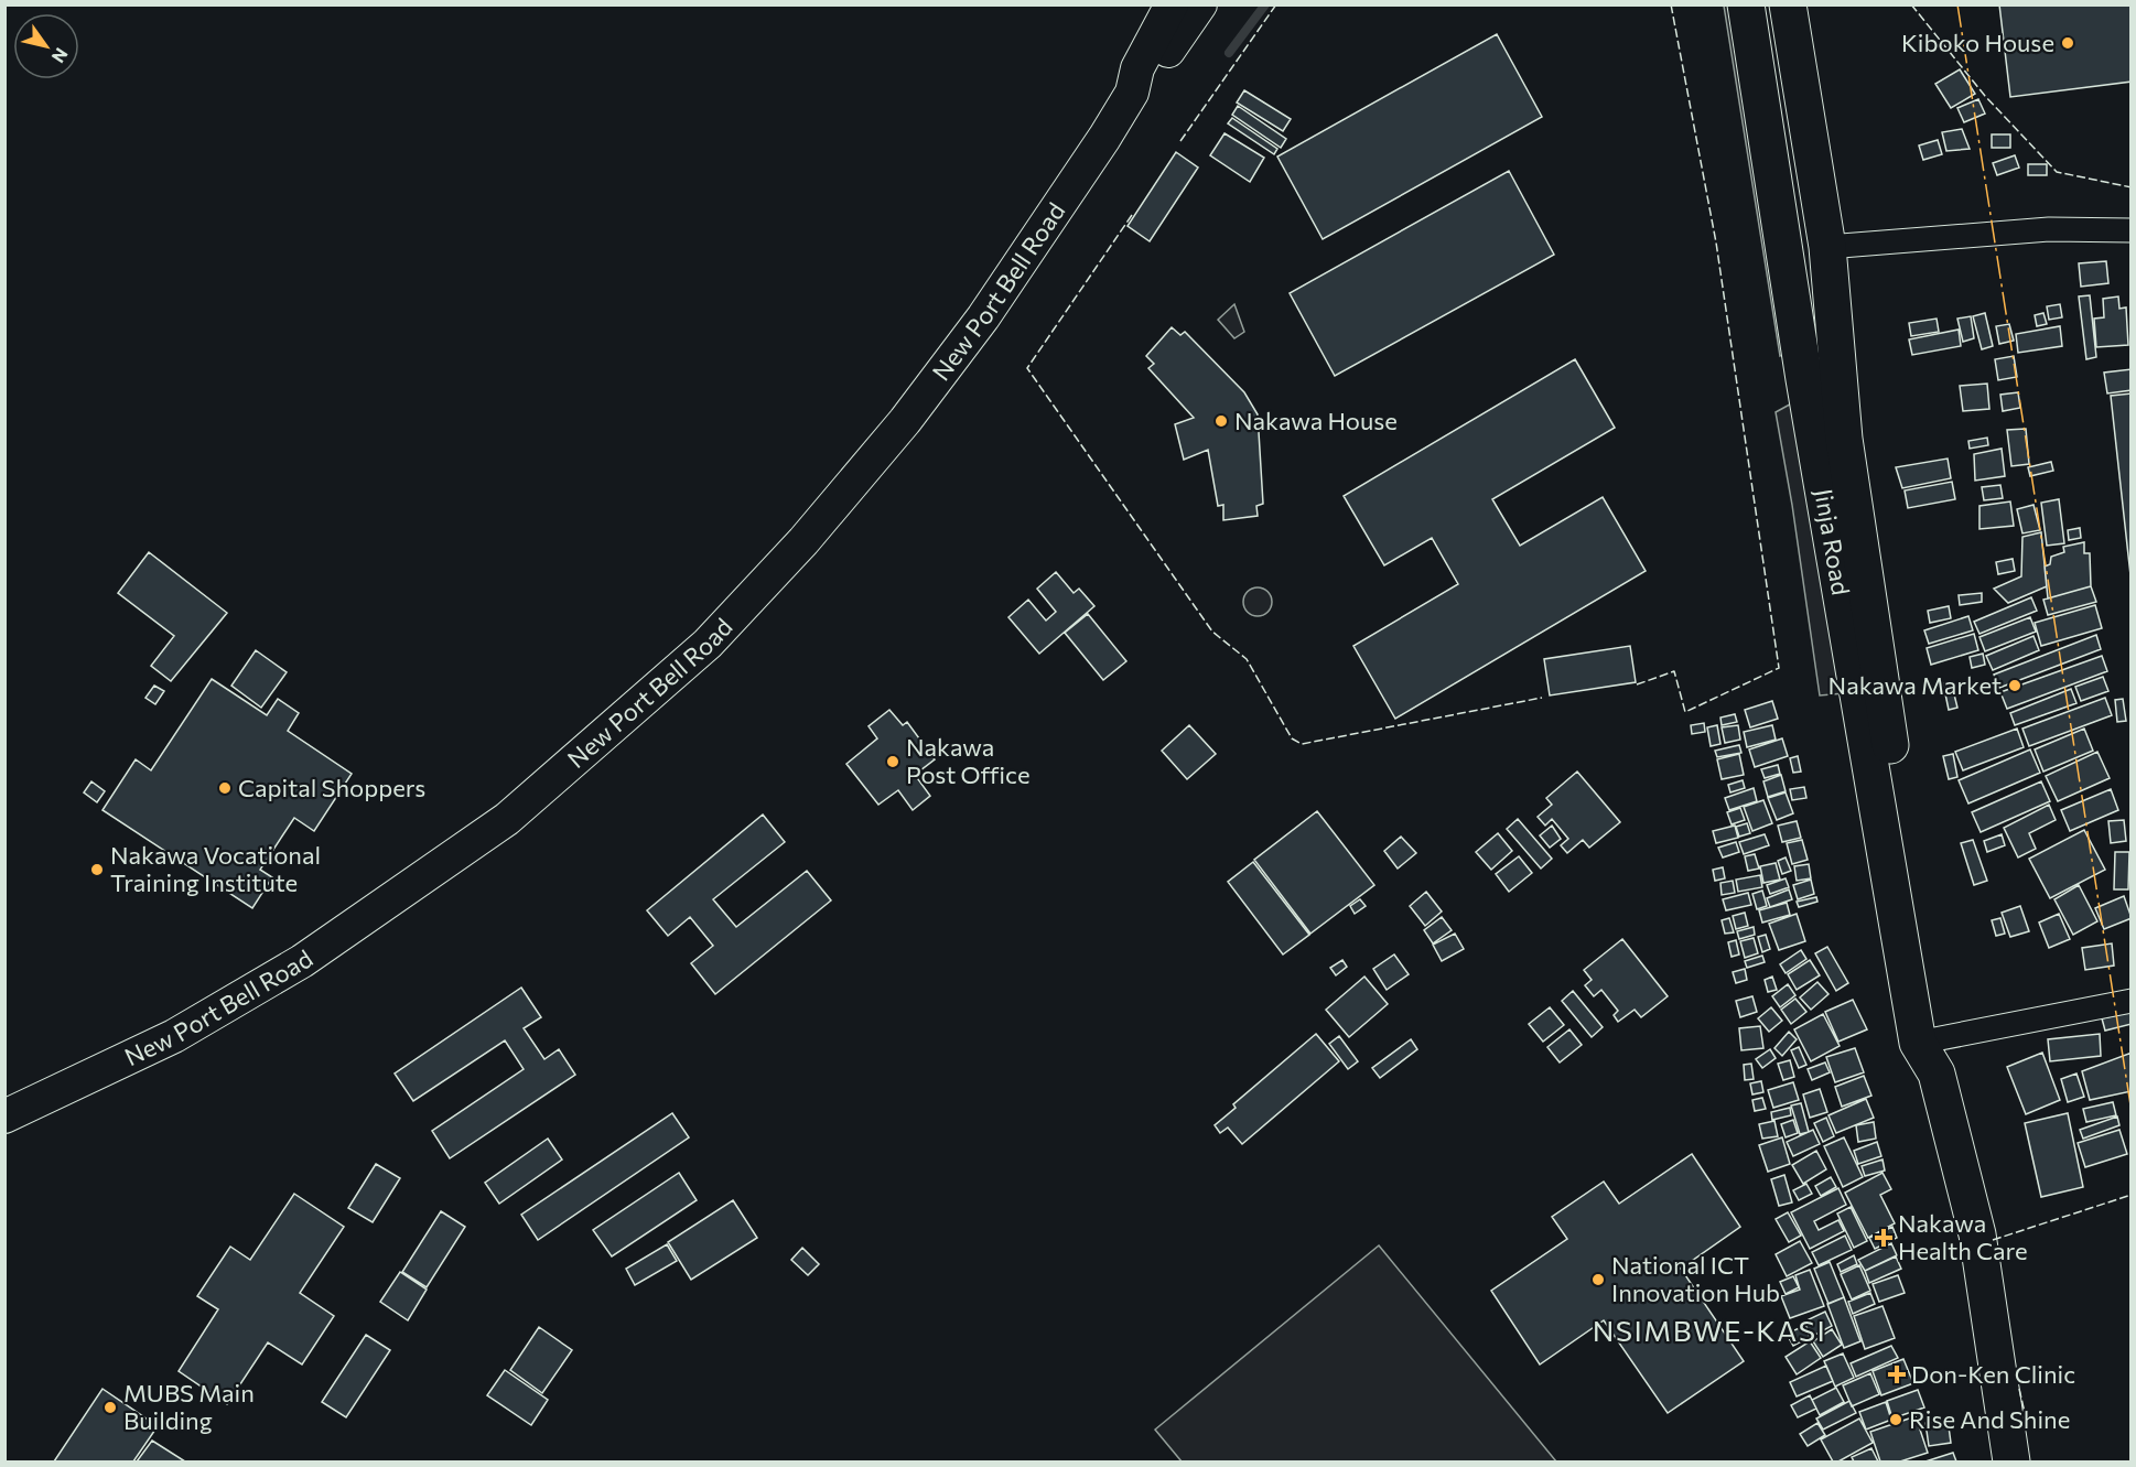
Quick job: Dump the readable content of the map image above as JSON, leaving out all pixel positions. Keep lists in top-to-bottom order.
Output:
{
  "streets": {
    "highway": ["Jinja Road"],
    "main road": ["New Port Bell Road"]
  },
  "districts": ["NSIMBWE-KASI"],
  "places": {
    "other": [
      "Kiboko House",
      "Nakawa House",
      "Nakawa Market",
      "Nakawa Post Office",
      "Capital Shoppers",
      "Nakawa Vocational Training Institute",
      "National ICT Innovation Hub",
      "MUBS Main Building",
      "Rise And Shine"
    ],
    "health": ["Nakawa Health Care", "Don-Ken Clinic"]
  },
  "north": "bottom right"
}
